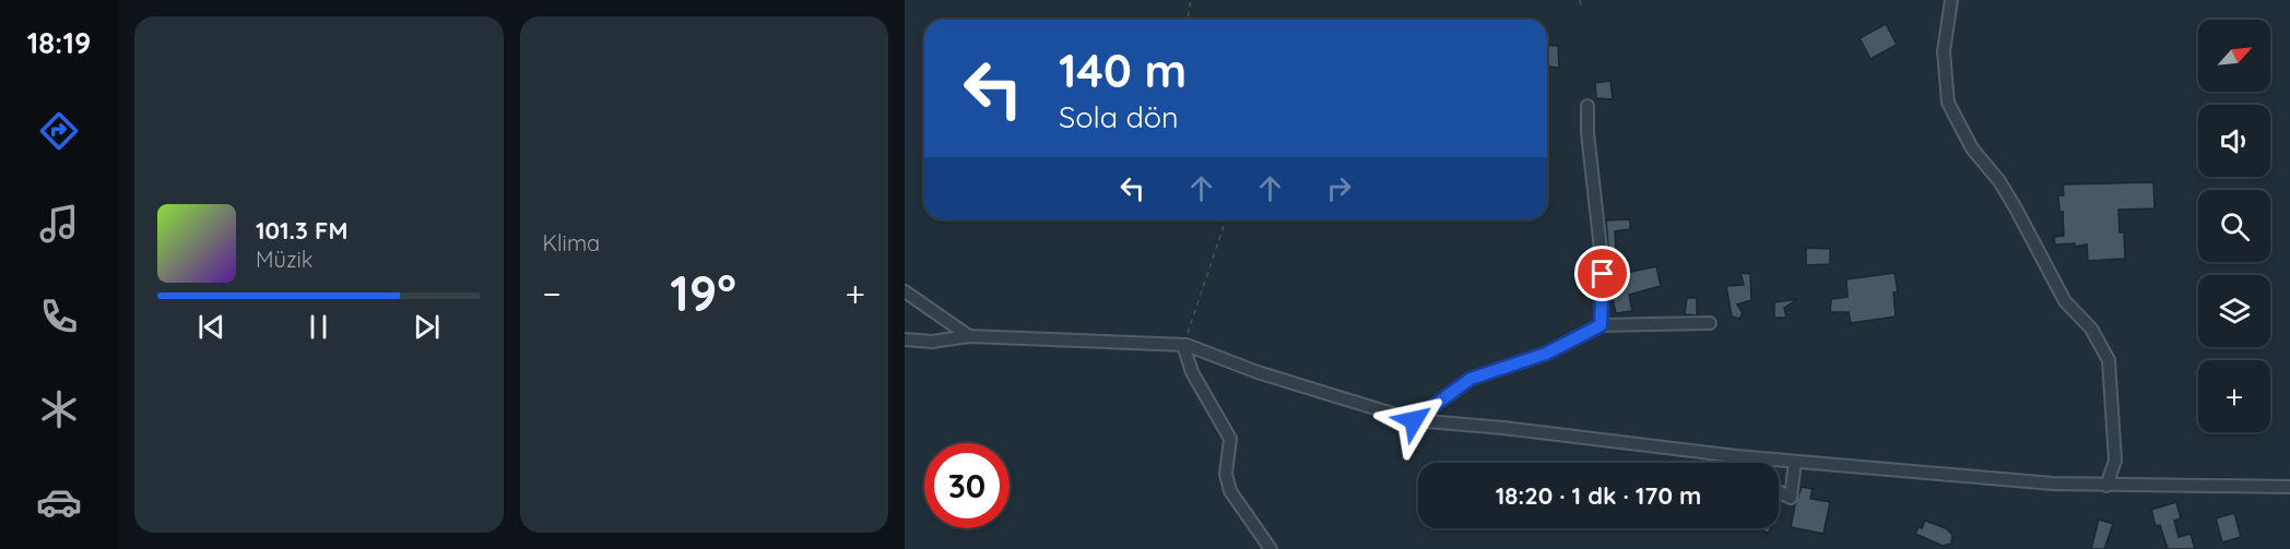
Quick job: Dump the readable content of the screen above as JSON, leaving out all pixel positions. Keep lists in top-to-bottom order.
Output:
{
  "north": "top right",
  "page": {
    "tabs": "18:19",
    "tile": "Klima",
    "map_buttons": "+",
    "turn": ["140 m", "Sola dön"],
    "song": ["101.3 FM", "Müzik"],
    "heat": ["−", "19°", "+"],
    "limit": "30",
    "trip": "18:20 · 1 dk · 170 m"
  }
}
